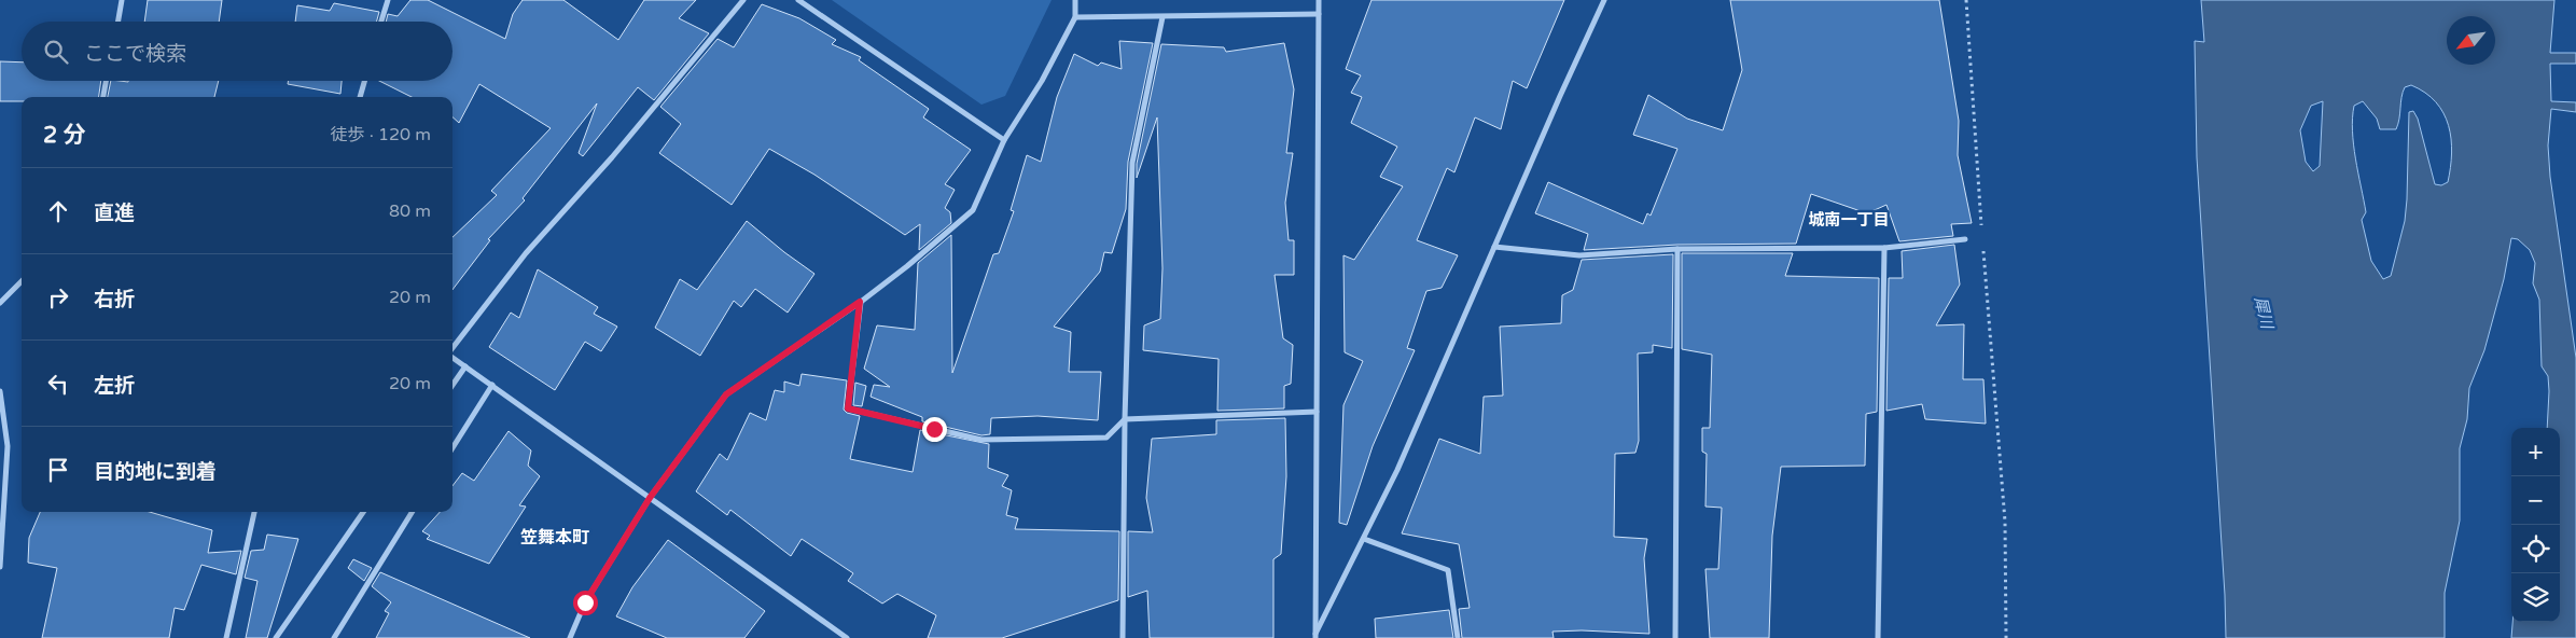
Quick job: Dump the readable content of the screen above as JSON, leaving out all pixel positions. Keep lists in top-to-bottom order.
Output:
{
  "districts": ["城南一丁目", "笠舞本町"],
  "water": ["犀川"],
  "north": "bottom left",
  "page": {
    "search": "ここで検索",
    "heading": ["2 分", "徒歩 · 120 m"],
    "list": [
      ["直進", "80 m"],
      ["右折", "20 m"],
      ["左折", "20 m"],
      "目的地に到着"
    ],
    "map_buttons": ["+", "−"]
  }
}
